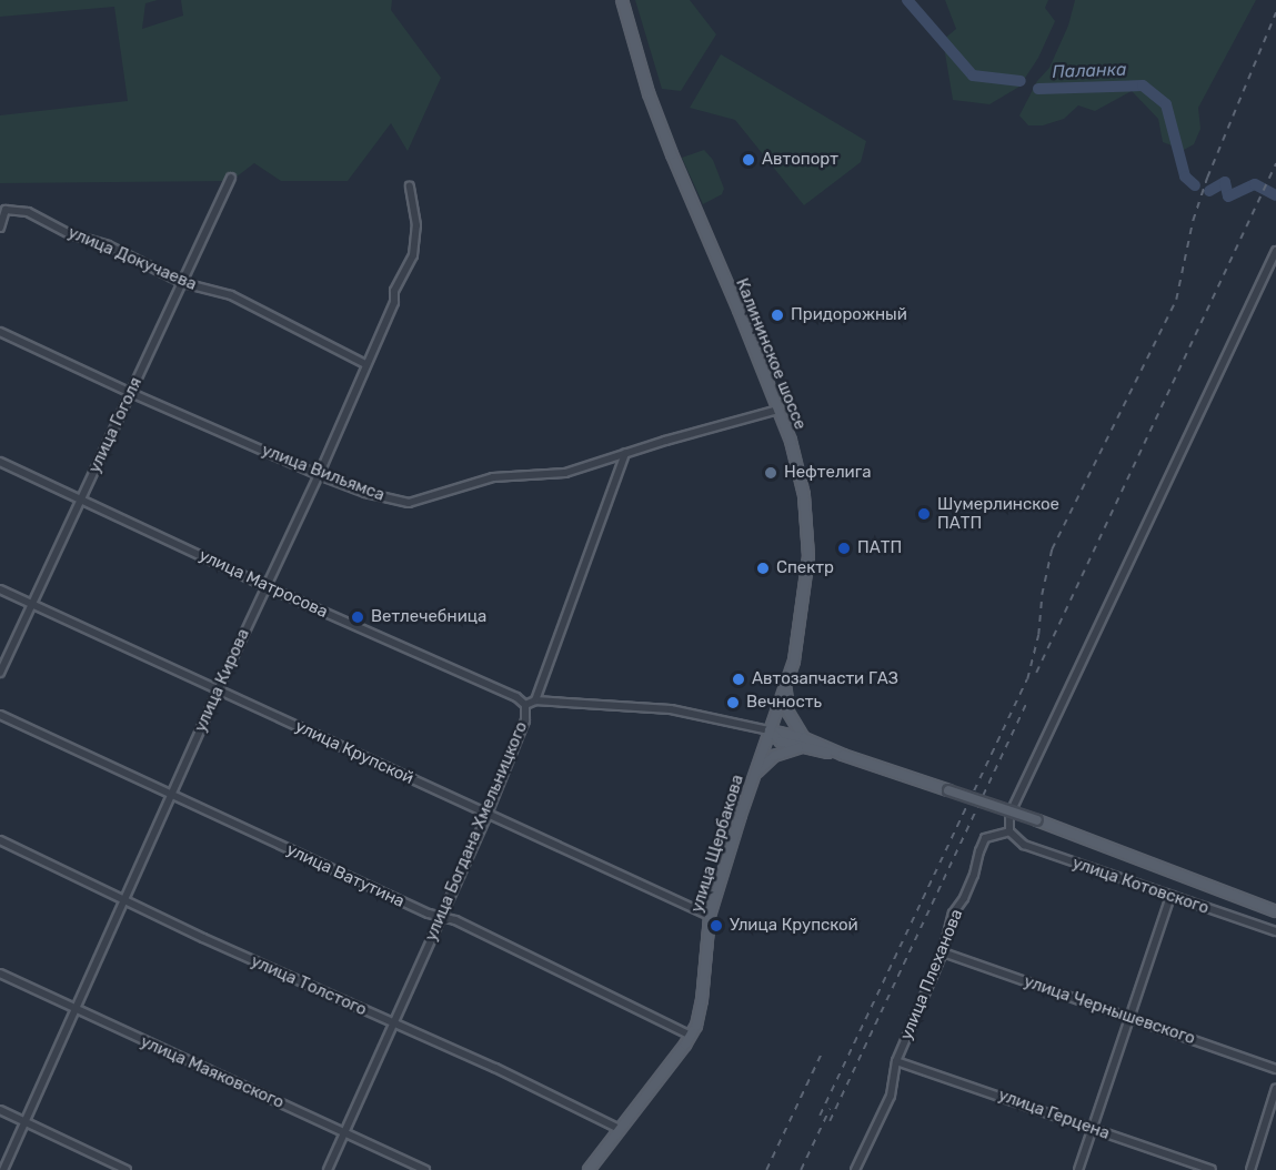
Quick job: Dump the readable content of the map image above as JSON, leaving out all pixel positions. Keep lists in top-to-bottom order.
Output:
{
  "streets": {
    "main road": ["Калининское шоссе", "улица Щербакова"],
    "street": [
      "улица Докучаева",
      "улица Гоголя",
      "улица Вильямса",
      "улица Матросова",
      "улица Кирова",
      "улица Крупской",
      "улица Богдана Хмельницкого",
      "улица Ватутина",
      "улица Котовского",
      "улица Плеханова",
      "улица Толстого",
      "улица Чернышевского",
      "улица Маяковского",
      "улица Герцена"
    ]
  },
  "crossings": [
    ["улица Докучаева", "улица Гоголя"],
    ["улица Докучаева", "улица Кирова"],
    ["Калининское шоссе", "улица Вильямса"],
    ["Калининское шоссе", "улица Щербакова"],
    ["улица Гоголя", "улица Вильямса"],
    ["улица Гоголя", "улица Матросова"],
    ["улица Гоголя", "улица Крупской"],
    ["улица Вильямса", "улица Кирова"],
    ["улица Матросова", "улица Кирова"],
    ["улица Матросова", "улица Богдана Хмельницкого"],
    ["улица Кирова", "улица Крупской"],
    ["улица Кирова", "улица Ватутина"],
    ["улица Кирова", "улица Толстого"],
    ["улица Кирова", "улица Маяковского"],
    ["улица Крупской", "улица Богдана Хмельницкого"],
    ["улица Крупской", "улица Щербакова"],
    ["улица Богдана Хмельницкого", "улица Ватутина"],
    ["улица Богдана Хмельницкого", "улица Толстого"],
    ["улица Богдана Хмельницкого", "улица Маяковского"],
    ["улица Щербакова", "улица Ватутина"],
    ["улица Щербакова", "улица Толстого"],
    ["улица Котовского", "улица Плеханова"],
    ["улица Плеханова", "улица Чернышевского"],
    ["улица Плеханова", "улица Герцена"]
  ],
  "water": ["Паланка"],
  "places": [
    "Автопорт",
    "Придорожный",
    "Нефтелига",
    "Шумерлинское ПАТП",
    "ПАТП",
    "Спектр",
    "Ветлечебница",
    "Автозапчасти ГАЗ",
    "Вечность",
    "Улица Крупской"
  ]
}
